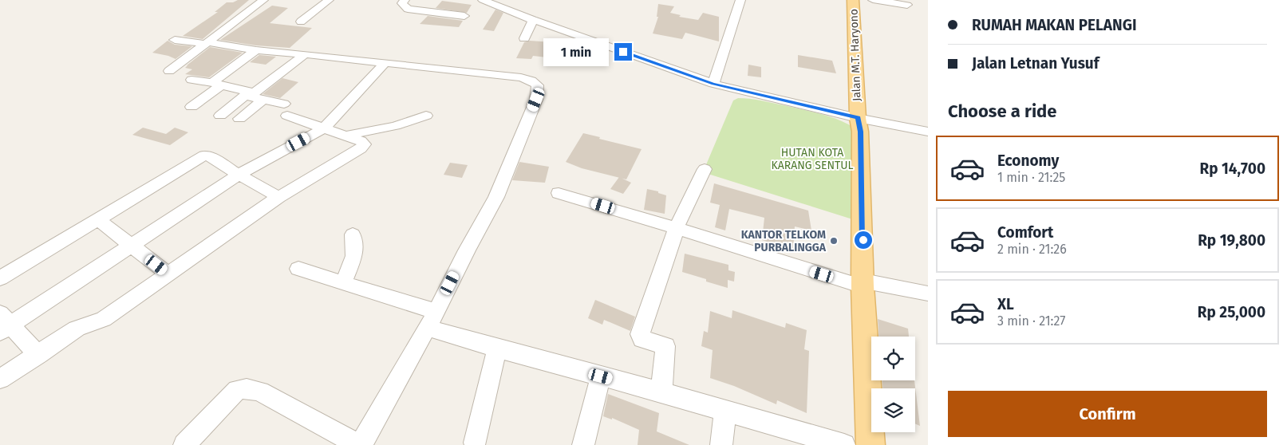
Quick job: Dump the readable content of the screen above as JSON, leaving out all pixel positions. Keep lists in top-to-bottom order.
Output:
{
  "streets": {
    "main road": ["Jalan M.T. Haryono"]
  },
  "parks": ["HUTAN KOTA KARANG SENTUL"],
  "places": ["KANTOR TELKOM PURBALINGGA"],
  "page": {
    "banner": ["RUMAH MAKAN PELANGI", "Jalan Letnan Yusuf"],
    "bubble": "1 min",
    "heading": "Choose a ride",
    "list": [
      {
        "name": "Economy",
        "note": "1 min · 21:25",
        "value": "Rp 14,700"
      },
      {
        "name": "Comfort",
        "note": "2 min · 21:26",
        "value": "Rp 19,800"
      },
      {
        "name": "XL",
        "note": "3 min · 21:27",
        "value": "Rp 25,000"
      }
    ],
    "buttons": "Confirm"
  }
}
